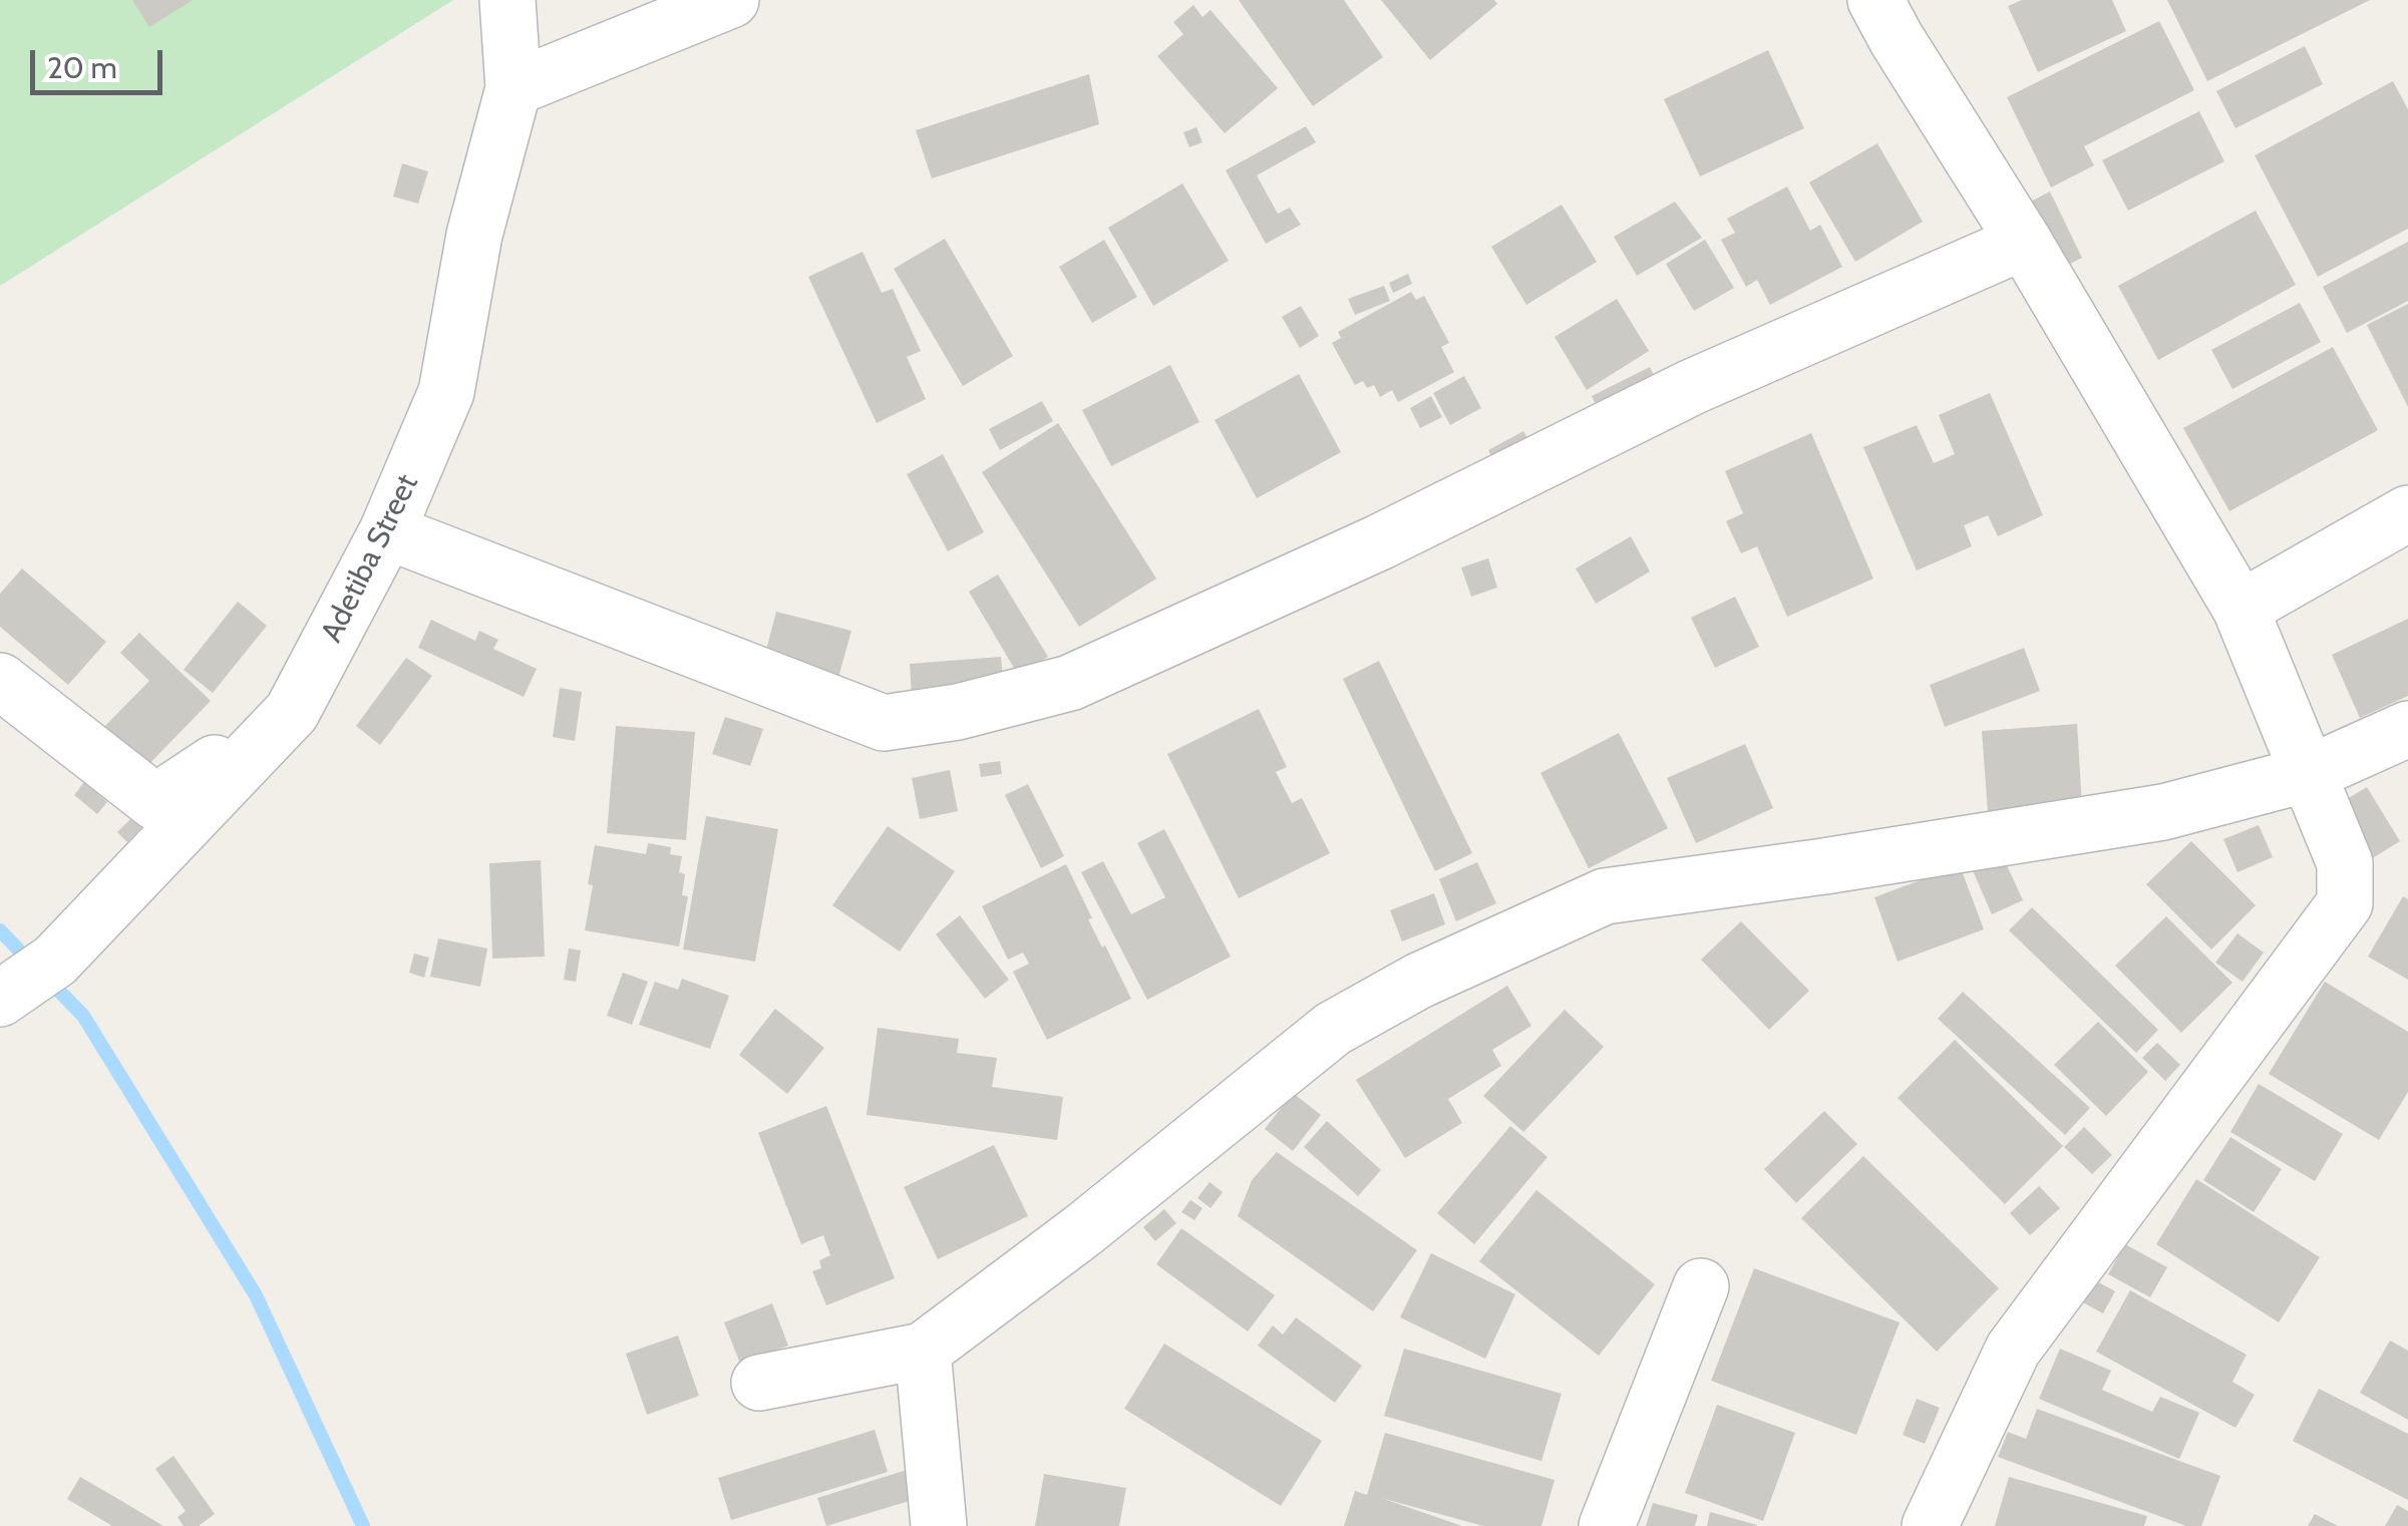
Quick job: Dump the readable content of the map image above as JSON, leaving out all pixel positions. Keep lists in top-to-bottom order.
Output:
{
  "streets": {
    "street": ["Adetiba Street"]
  },
  "scale_bar": "20 m"
}
